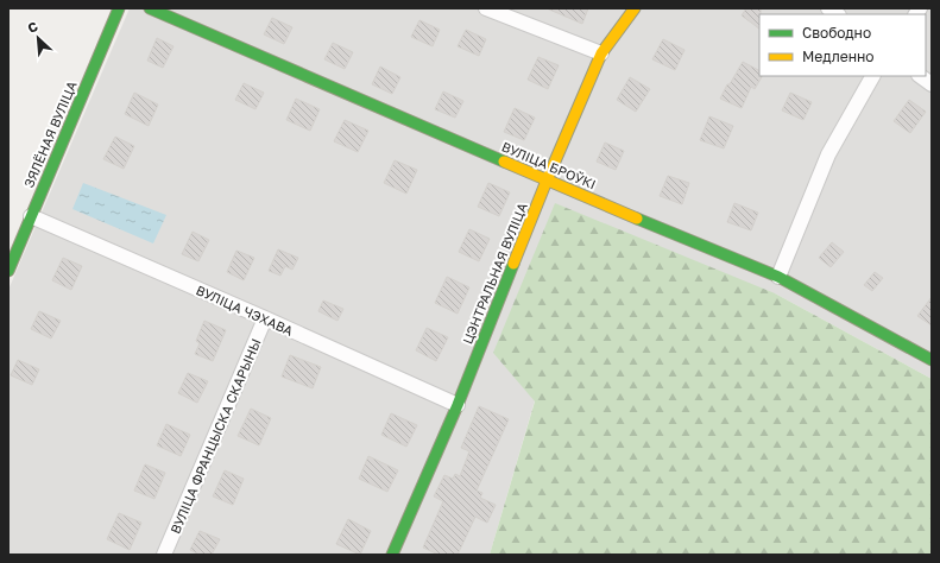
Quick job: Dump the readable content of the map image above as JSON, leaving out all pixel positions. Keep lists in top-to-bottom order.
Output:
{
  "streets": {
    "street": [
      "ЗЯЛЁНАЯ ВУЛІЦА",
      "ВУЛІЦА БРОЎКІ",
      "ЦЭНТРАЛЬНАЯ ВУЛІЦА",
      "ВУЛІЦА ЧЭХАВА",
      "ВУЛІЦА ФРАНЦЫСКА СКАРЫНЫ"
    ]
  },
  "crossings": [
    ["ЗЯЛЁНАЯ ВУЛІЦА", "ВУЛІЦА ЧЭХАВА"],
    ["ВУЛІЦА БРОЎКІ", "ЦЭНТРАЛЬНАЯ ВУЛІЦА"],
    ["ЦЭНТРАЛЬНАЯ ВУЛІЦА", "ВУЛІЦА ЧЭХАВА"],
    ["ВУЛІЦА ЧЭХАВА", "ВУЛІЦА ФРАНЦЫСКА СКАРЫНЫ"]
  ],
  "legend": ["Свободно", "Медленно"],
  "north": "top left"
}
